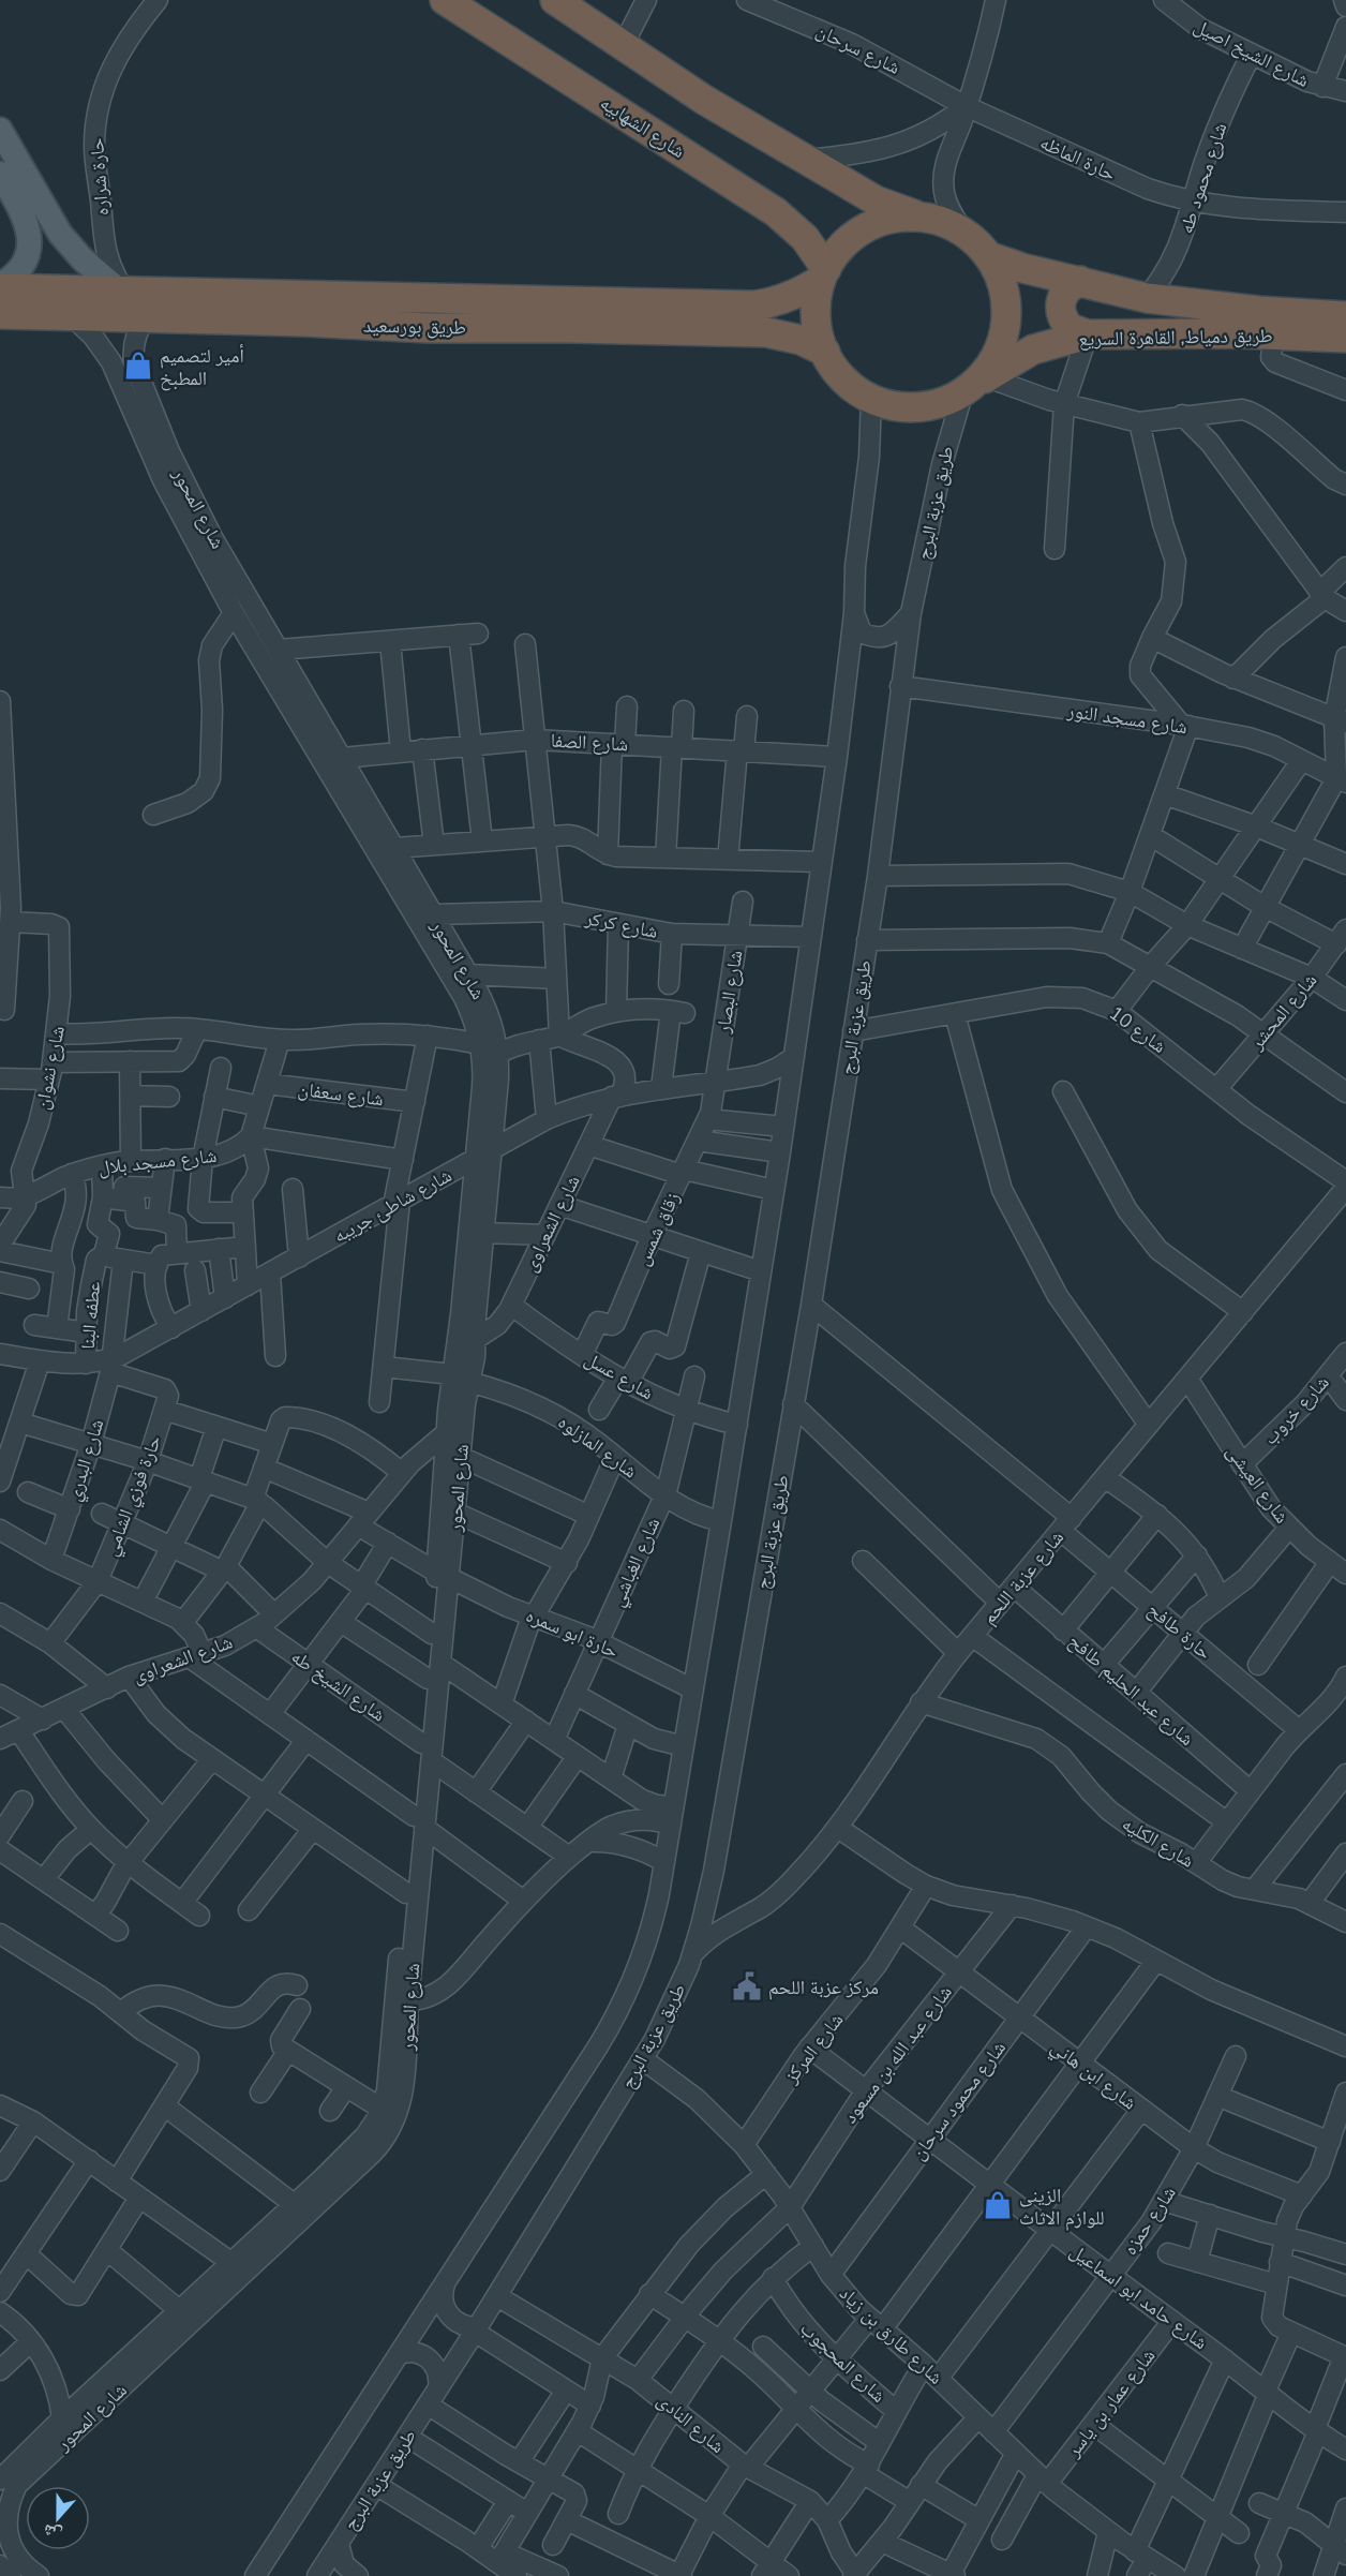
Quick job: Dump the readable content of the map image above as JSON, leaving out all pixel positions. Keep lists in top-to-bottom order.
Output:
{
  "streets": {
    "highway": ["شارع الشهابيه", "طريق بورسعيد", "طريق دمياط, القاهرة السريع"],
    "street": [
      "شارع سرحان",
      "شارع الشيخ اصيل",
      "حارة الماظه",
      "حارة شراره",
      "شارع محمود طه",
      "طريق عزبة البرج",
      "شارع المحور",
      "شارع مسجد النور",
      "شارع الصفا",
      "شارع كركر",
      "شارع البصار",
      "شارع المحشر",
      "شارع 10",
      "شارع نشوان",
      "شارع سعفان",
      "شارع مسجد بلال",
      "شارع شاطئ جريبه",
      "شارع الشعراوى",
      "زقاق شمس",
      "عطفه البنا",
      "شارع عسل",
      "شارع خروب",
      "شارع المازلوه",
      "شارع البدري",
      "شارع العيشى",
      "حارة فوزي الشامي",
      "شارع الغباشي",
      "شارع عزبة اللحم",
      "حارة طافح",
      "حارة ابو سمره",
      "شارع الشيخ طه",
      "شارع عبد الحليم طافح",
      "شارع الكليه",
      "شارع المركز",
      "شارع عبد الله بن مسعود",
      "شارع ابن هاني",
      "شارع محمود سرحان",
      "شارع حمزه",
      "شارع حامد ابو اسماعيل",
      "شارع طارق بن زياد",
      "شارع المحجوب",
      "شارع عمار بن ياسر",
      "شارع النادى"
    ]
  },
  "crossings": [
    ["شارع سرحان", "حارة الماظه"],
    ["شارع الشيخ اصيل", "شارع محمود طه"],
    ["شارع الشهابيه", "طريق بورسعيد"],
    ["شارع الشهابيه", "طريق دمياط, القاهرة السريع"],
    ["شارع الشهابيه", "طريق عزبة البرج"],
    ["حارة الماظه", "شارع محمود طه"],
    ["حارة شراره", "طريق بورسعيد"],
    ["شارع محمود طه", "طريق دمياط, القاهرة السريع"],
    ["طريق بورسعيد", "طريق دمياط, القاهرة السريع"],
    ["طريق بورسعيد", "طريق عزبة البرج"],
    ["طريق بورسعيد", "شارع المحور"],
    ["طريق دمياط, القاهرة السريع", "طريق عزبة البرج"],
    ["طريق عزبة البرج", "شارع مسجد النور"],
    ["طريق عزبة البرج", "شارع 10"],
    ["طريق عزبة البرج", "شارع عزبة اللحم"],
    ["طريق عزبة البرج", "حارة طافح"],
    ["طريق عزبة البرج", "شارع طارق بن زياد"],
    ["طريق عزبة البرج", "شارع النادى"],
    ["شارع المحور", "شارع الصفا"],
    ["شارع المحور", "شارع كركر"],
    ["شارع المحور", "شارع شاطئ جريبه"],
    ["شارع المحور", "شارع الشعراوى"],
    ["شارع المحور", "شارع المازلوه"],
    ["شارع المحور", "حارة ابو سمره"],
    ["شارع المحور", "شارع الشيخ طه"],
    ["شارع كركر", "شارع البصار"],
    ["شارع البصار", "شارع شاطئ جريبه"],
    ["شارع البصار", "زقاق شمس"],
    ["شارع المحشر", "شارع 10"],
    ["شارع نشوان", "شارع مسجد بلال"],
    ["شارع مسجد بلال", "عطفه البنا"],
    ["شارع شاطئ جريبه", "شارع الشعراوى"],
    ["شارع شاطئ جريبه", "زقاق شمس"],
    ["شارع شاطئ جريبه", "عطفه البنا"],
    ["شارع شاطئ جريبه", "شارع البدري"],
    ["شارع الشعراوى", "شارع عسل"],
    ["شارع الشعراوى", "حارة ابو سمره"],
    ["شارع الشعراوى", "شارع الشيخ طه"],
    ["زقاق شمس", "شارع عسل"],
    ["شارع عسل", "شارع الغباشي"],
    ["شارع خروب", "شارع العيشى"],
    ["شارع المازلوه", "شارع الغباشي"],
    ["شارع العيشى", "شارع عزبة اللحم"],
    ["شارع الغباشي", "حارة ابو سمره"],
    ["شارع عزبة اللحم", "حارة طافح"],
    ["شارع عزبة اللحم", "شارع عبد الحليم طافح"],
    ["شارع عزبة اللحم", "شارع الكليه"],
    ["شارع المركز", "شارع ابن هاني"],
    ["شارع المركز", "شارع حامد ابو اسماعيل"],
    ["شارع المركز", "شارع طارق بن زياد"],
    ["شارع عبد الله بن مسعود", "شارع ابن هاني"],
    ["شارع عبد الله بن مسعود", "شارع حامد ابو اسماعيل"],
    ["شارع عبد الله بن مسعود", "شارع طارق بن زياد"],
    ["شارع عبد الله بن مسعود", "شارع النادى"],
    ["شارع ابن هاني", "شارع محمود سرحان"],
    ["شارع ابن هاني", "شارع حمزه"],
    ["شارع محمود سرحان", "شارع حامد ابو اسماعيل"],
    ["شارع محمود سرحان", "شارع طارق بن زياد"],
    ["شارع حمزه", "شارع حامد ابو اسماعيل"],
    ["شارع حمزه", "شارع طارق بن زياد"],
    ["شارع حامد ابو اسماعيل", "شارع عمار بن ياسر"],
    ["شارع طارق بن زياد", "شارع عمار بن ياسر"]
  ],
  "places": {
    "shop": ["أمير لتصميم المطبخ", "الزينى للوازم الاثاث"],
    "public building": ["مركز عزبة اللحم"]
  },
  "north": "bottom"
}
